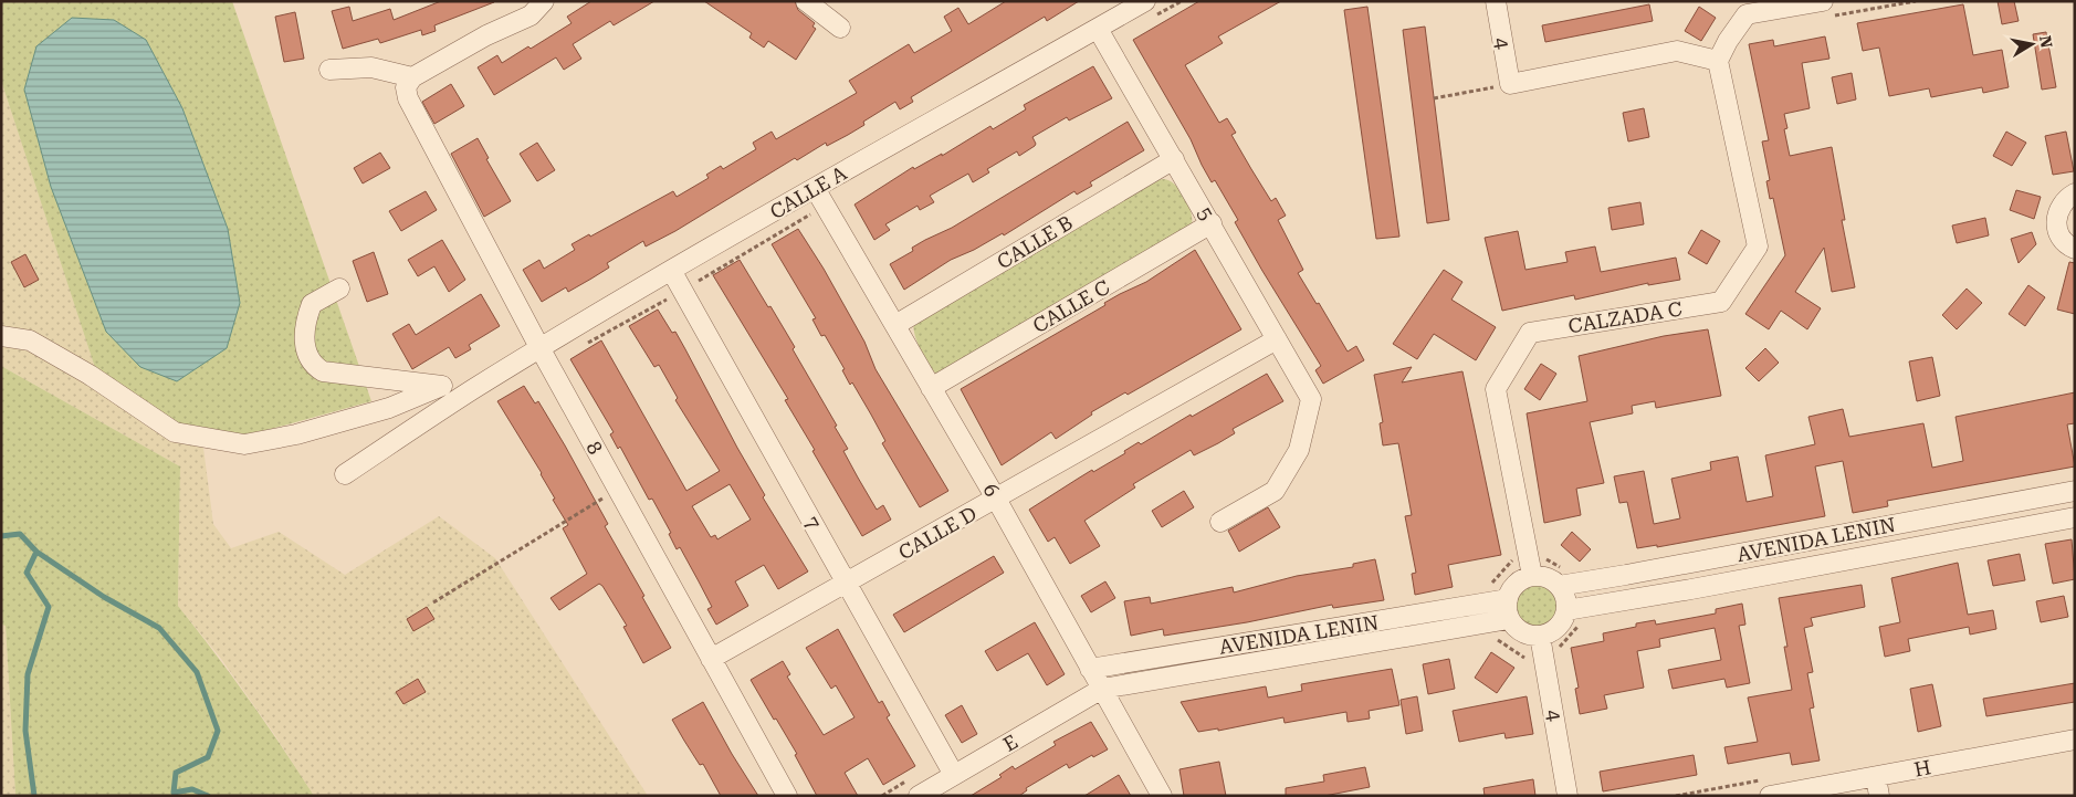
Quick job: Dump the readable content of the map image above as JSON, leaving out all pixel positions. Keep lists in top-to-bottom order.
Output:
{
  "streets": {
    "street": [
      "4",
      "CALLE A",
      "5",
      "CALLE B",
      "CALLE C",
      "CALZADA C",
      "8",
      "6",
      "7",
      "CALLE D",
      "AVENIDA LENIN",
      "E",
      "H"
    ]
  },
  "crossings": [
    ["4", "CALZADA C"],
    ["4", "AVENIDA LENIN"],
    ["CALLE A", "5"],
    ["CALLE A", "8"],
    ["CALLE A", "6"],
    ["CALLE A", "7"],
    ["5", "CALLE B"],
    ["5", "CALLE C"],
    ["5", "CALLE D"],
    ["CALLE B", "6"],
    ["CALLE C", "6"],
    ["CALZADA C", "AVENIDA LENIN"],
    ["8", "CALLE D"],
    ["6", "CALLE D"],
    ["6", "AVENIDA LENIN"],
    ["6", "E"],
    ["7", "CALLE D"],
    ["7", "E"],
    ["AVENIDA LENIN", "E"]
  ],
  "north": "right"
}
